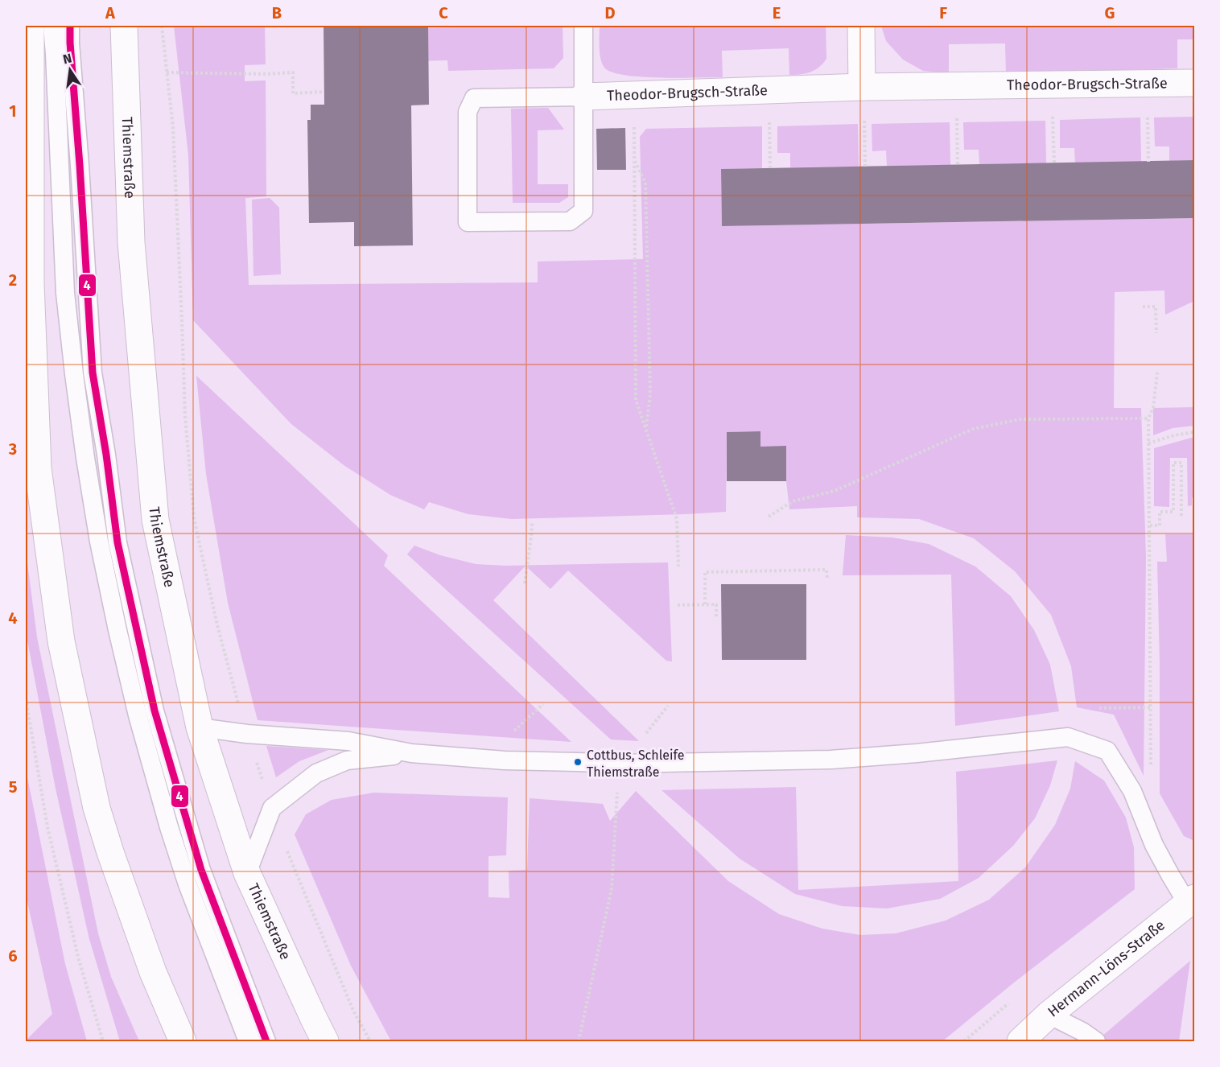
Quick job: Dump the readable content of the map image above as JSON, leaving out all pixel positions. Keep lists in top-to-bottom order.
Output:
{
  "streets": {
    "main road": ["Theodor-Brugsch-Straße", "Thiemstraße", "Hermann-Löns-Straße"]
  },
  "places": ["Cottbus, Schleife Thiemstraße"],
  "lines": ["transit line 4"],
  "north": "top",
  "grid": {
    "columns": [
      "A",
      "B",
      "C",
      "D",
      "E",
      "F",
      "G"
    ],
    "rows": [
      "1",
      "2",
      "3",
      "4",
      "5",
      "6"
    ]
  }
}
